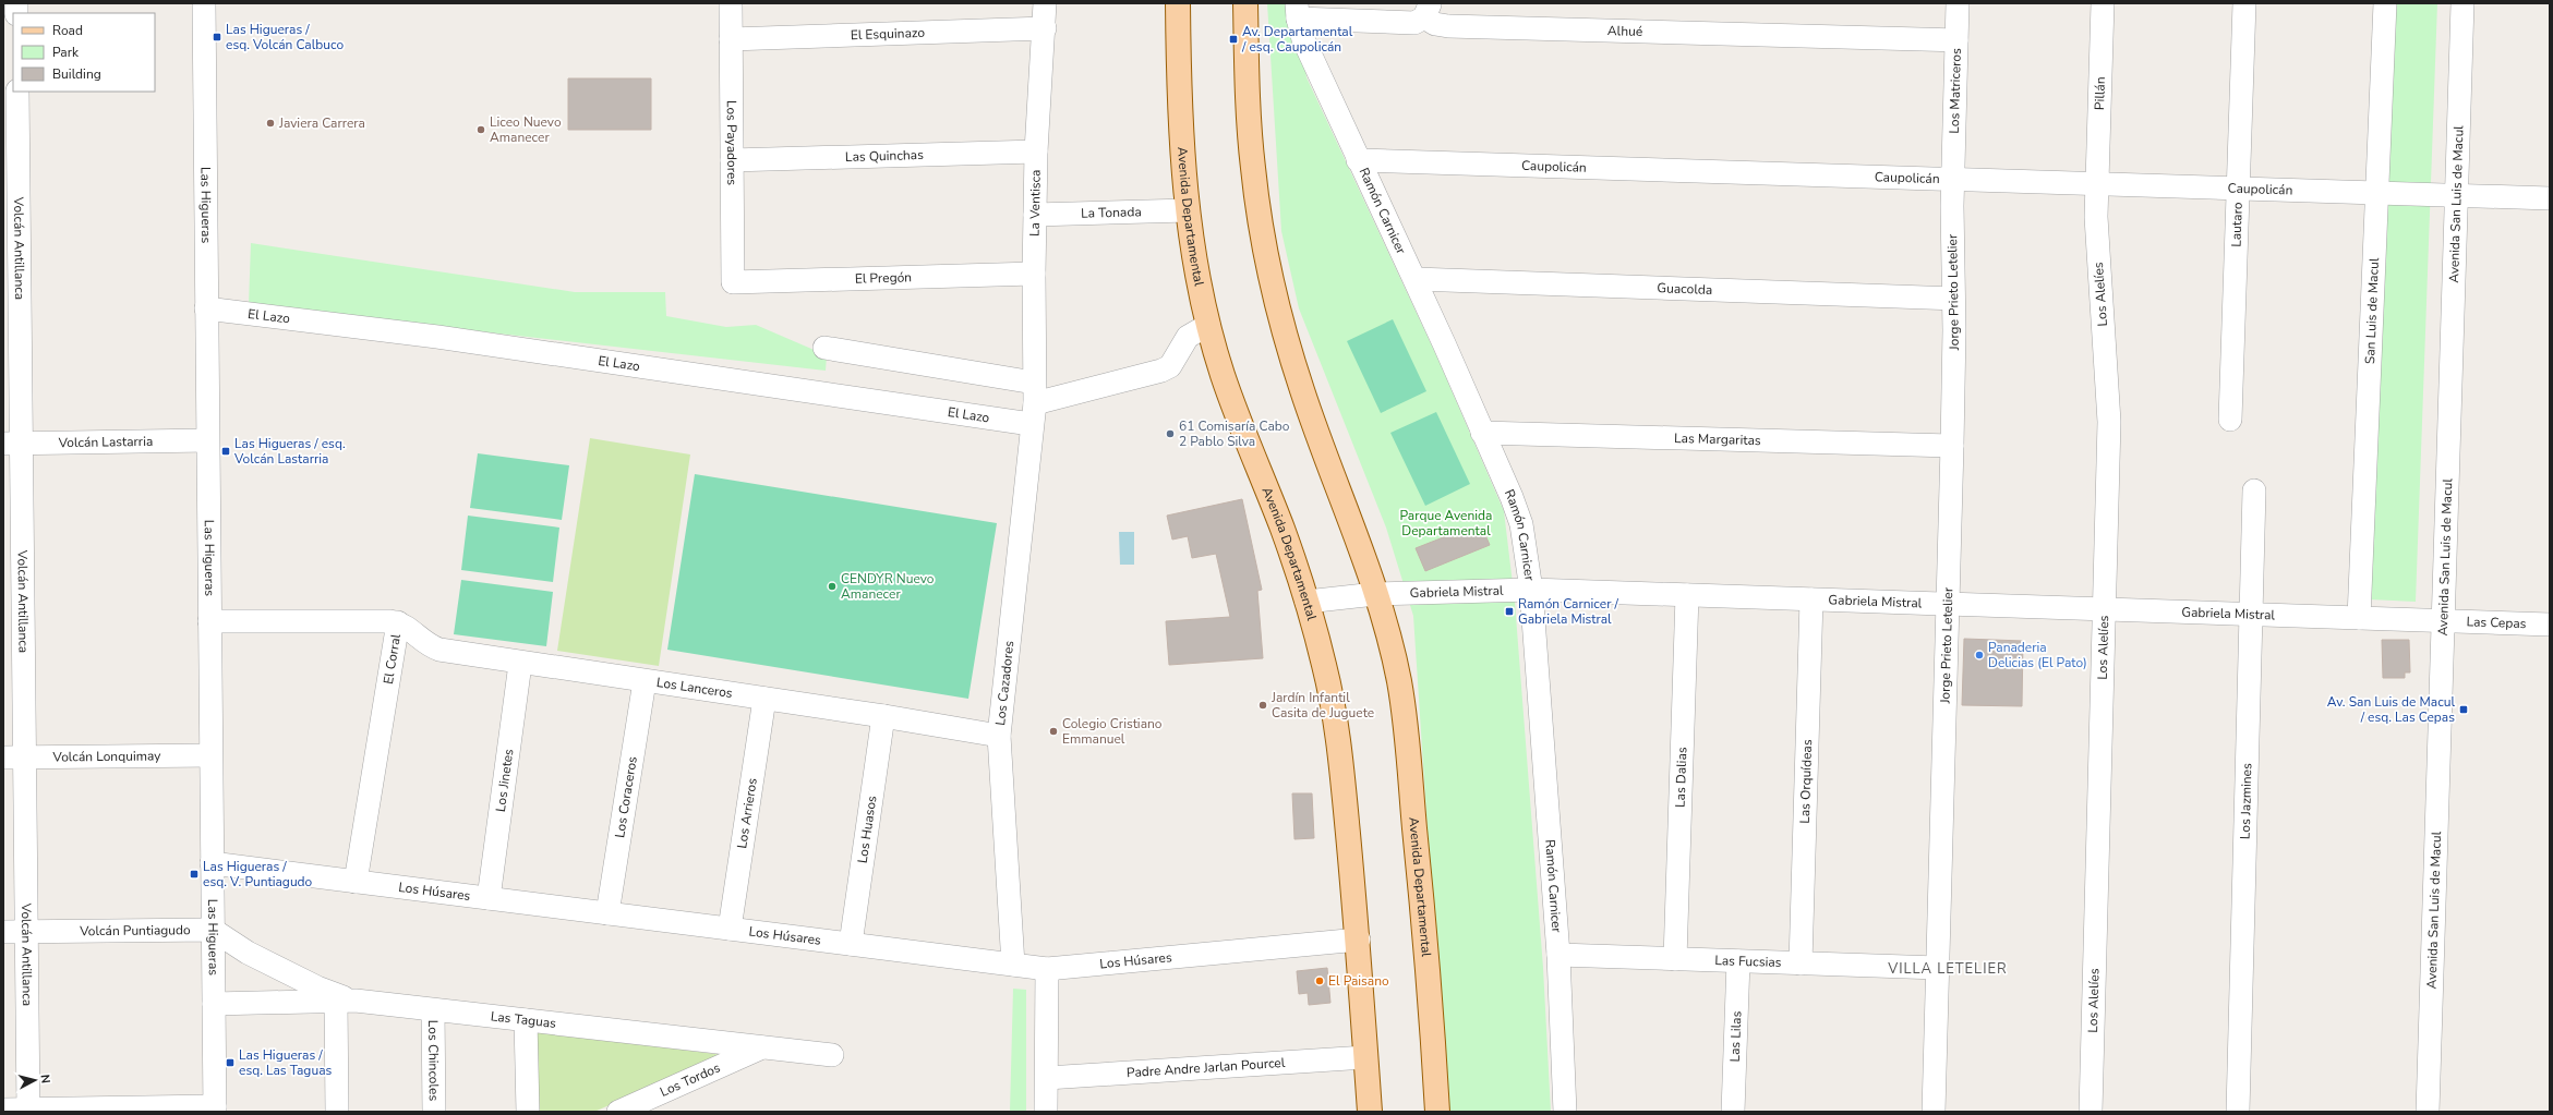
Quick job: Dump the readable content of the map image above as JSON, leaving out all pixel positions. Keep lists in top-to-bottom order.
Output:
{
  "streets": {
    "main road": ["Avenida Departamental"],
    "street": [
      "Alhué",
      "El Esquinazo",
      "Los Matriceros",
      "Pillán",
      "Los Payadores",
      "Las Quinchas",
      "Caupolicán",
      "La Ventisca",
      "Las Higueras",
      "Avenida San Luis de Macul",
      "Ramón Carnicer",
      "La Tonada",
      "Lautaro",
      "Volcán Antillanca",
      "El Pregón",
      "Guacolda",
      "Jorge Prieto Letelier",
      "Los Alelíes",
      "San Luis de Macul",
      "El Lazo",
      "Las Margaritas",
      "Volcán Lastarria",
      "Gabriela Mistral",
      "Las Cepas",
      "El Corral",
      "Los Cazadores",
      "Los Lanceros",
      "Volcán Lonquimay",
      "Las Dalias",
      "Los Jinetes",
      "Las Orquídeas",
      "Los Coraceros",
      "Los Jazmines",
      "Los Arrieros",
      "Los Huasos",
      "Los Húsares",
      "Volcán Puntiagudo",
      "Las Fucsias",
      "Las Taguas",
      "Las Lilas",
      "Los Chincoles",
      "Padre Andre Jarlan Pourcel",
      "Los Tordos"
    ]
  },
  "crossings": [
    ["Alhué", "Los Matriceros"],
    ["Alhué", "Ramón Carnicer"],
    ["El Esquinazo", "Los Payadores"],
    ["El Esquinazo", "La Ventisca"],
    ["Los Matriceros", "Caupolicán"],
    ["Los Matriceros", "Jorge Prieto Letelier"],
    ["Pillán", "Caupolicán"],
    ["Pillán", "Los Alelíes"],
    ["Los Payadores", "Las Quinchas"],
    ["Los Payadores", "El Pregón"],
    ["Las Quinchas", "La Ventisca"],
    ["Caupolicán", "Avenida San Luis de Macul"],
    ["Caupolicán", "Ramón Carnicer"],
    ["Caupolicán", "Lautaro"],
    ["Caupolicán", "Jorge Prieto Letelier"],
    ["Caupolicán", "Los Alelíes"],
    ["Caupolicán", "San Luis de Macul"],
    ["La Ventisca", "La Tonada"],
    ["La Ventisca", "El Pregón"],
    ["La Ventisca", "El Lazo"],
    ["La Ventisca", "Los Cazadores"],
    ["Las Higueras", "El Lazo"],
    ["Las Higueras", "Volcán Lastarria"],
    ["Las Higueras", "El Corral"],
    ["Las Higueras", "Volcán Lonquimay"],
    ["Las Higueras", "Los Húsares"],
    ["Las Higueras", "Volcán Puntiagudo"],
    ["Las Higueras", "Las Taguas"],
    ["Avenida San Luis de Macul", "Gabriela Mistral"],
    ["Avenida San Luis de Macul", "Las Cepas"],
    ["Ramón Carnicer", "Guacolda"],
    ["Ramón Carnicer", "Las Margaritas"],
    ["Ramón Carnicer", "Gabriela Mistral"],
    ["Ramón Carnicer", "Las Fucsias"],
    ["La Tonada", "Avenida Departamental"],
    ["Avenida Departamental", "El Lazo"],
    ["Avenida Departamental", "Gabriela Mistral"],
    ["Avenida Departamental", "Los Húsares"],
    ["Avenida Departamental", "Padre Andre Jarlan Pourcel"],
    ["Volcán Antillanca", "Volcán Lastarria"],
    ["Volcán Antillanca", "Volcán Lonquimay"],
    ["Volcán Antillanca", "Volcán Puntiagudo"],
    ["Guacolda", "Jorge Prieto Letelier"],
    ["Jorge Prieto Letelier", "Las Margaritas"],
    ["Jorge Prieto Letelier", "Gabriela Mistral"],
    ["Jorge Prieto Letelier", "Las Fucsias"],
    ["Los Alelíes", "Gabriela Mistral"],
    ["San Luis de Macul", "Gabriela Mistral"],
    ["El Lazo", "Los Cazadores"],
    ["Gabriela Mistral", "Las Cepas"],
    ["Gabriela Mistral", "Las Dalias"],
    ["Gabriela Mistral", "Las Orquídeas"],
    ["Gabriela Mistral", "Los Jazmines"],
    ["El Corral", "Los Lanceros"],
    ["El Corral", "Los Húsares"],
    ["Los Cazadores", "Los Lanceros"],
    ["Los Cazadores", "Los Húsares"],
    ["Los Lanceros", "Los Jinetes"],
    ["Los Lanceros", "Los Coraceros"],
    ["Los Lanceros", "Los Arrieros"],
    ["Los Lanceros", "Los Huasos"],
    ["Las Dalias", "Las Fucsias"],
    ["Los Jinetes", "Los Húsares"],
    ["Las Orquídeas", "Las Fucsias"],
    ["Los Coraceros", "Los Húsares"],
    ["Los Arrieros", "Los Húsares"],
    ["Los Huasos", "Los Húsares"],
    ["Las Fucsias", "Las Lilas"],
    ["Las Taguas", "Los Chincoles"],
    ["Las Taguas", "Los Tordos"]
  ],
  "districts": ["VILLA LETELIER"],
  "parks": ["Parque Avenida Departamental"],
  "places": {
    "transit": [
      "Las Higueras / esq. Volcán Calbuco",
      "Av. Departamental / esq. Caupolicán",
      "Las Higueras / esq. Volcán Lastarria",
      "Ramón Carnicer / Gabriela Mistral",
      "Av. San Luis de Macul / esq. Las Cepas",
      "Las Higueras / esq. V. Puntiagudo",
      "Las Higueras / esq. Las Taguas"
    ],
    "other": [
      "Javiera Carrera",
      "Liceo Nuevo Amanecer",
      "61 Comisaría Cabo 2 Pablo Silva",
      "CENDYR Nuevo Amanecer",
      "Panaderia Delicias (El Pato)",
      "Jardín Infantil Casita de Juguete",
      "Colegio Cristiano Emmanuel",
      "El Paisano"
    ]
  },
  "legend": ["Road", "Park", "Building"],
  "north": "right"
}
